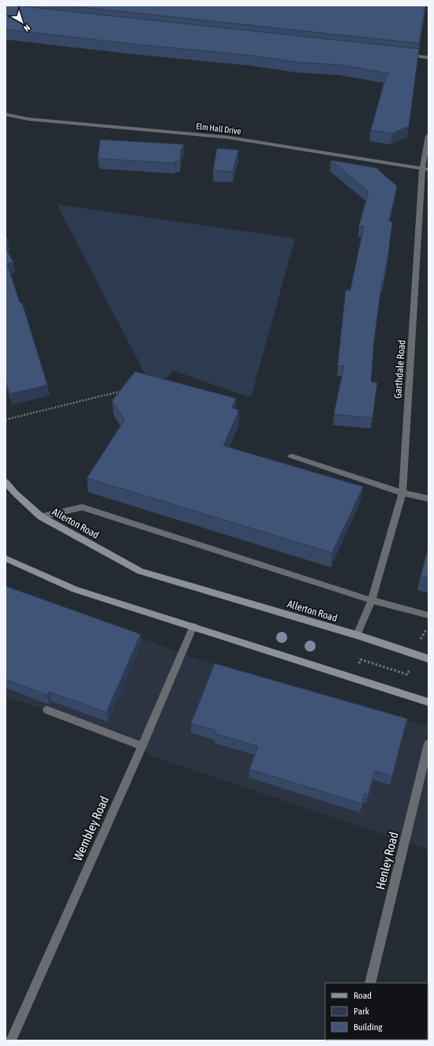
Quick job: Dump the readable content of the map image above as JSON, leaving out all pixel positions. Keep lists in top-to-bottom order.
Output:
{
  "streets": {
    "main road": ["Allerton Road"],
    "street": [
      "Elm Hall Drive",
      "Garthdale Road",
      "Wembley Road",
      "Henley Road"
    ]
  },
  "crossings": [
    ["Elm Hall Drive", "Garthdale Road"],
    ["Garthdale Road", "Allerton Road"]
  ],
  "legend": ["Road", "Park", "Building"],
  "north": "bottom right"
}
